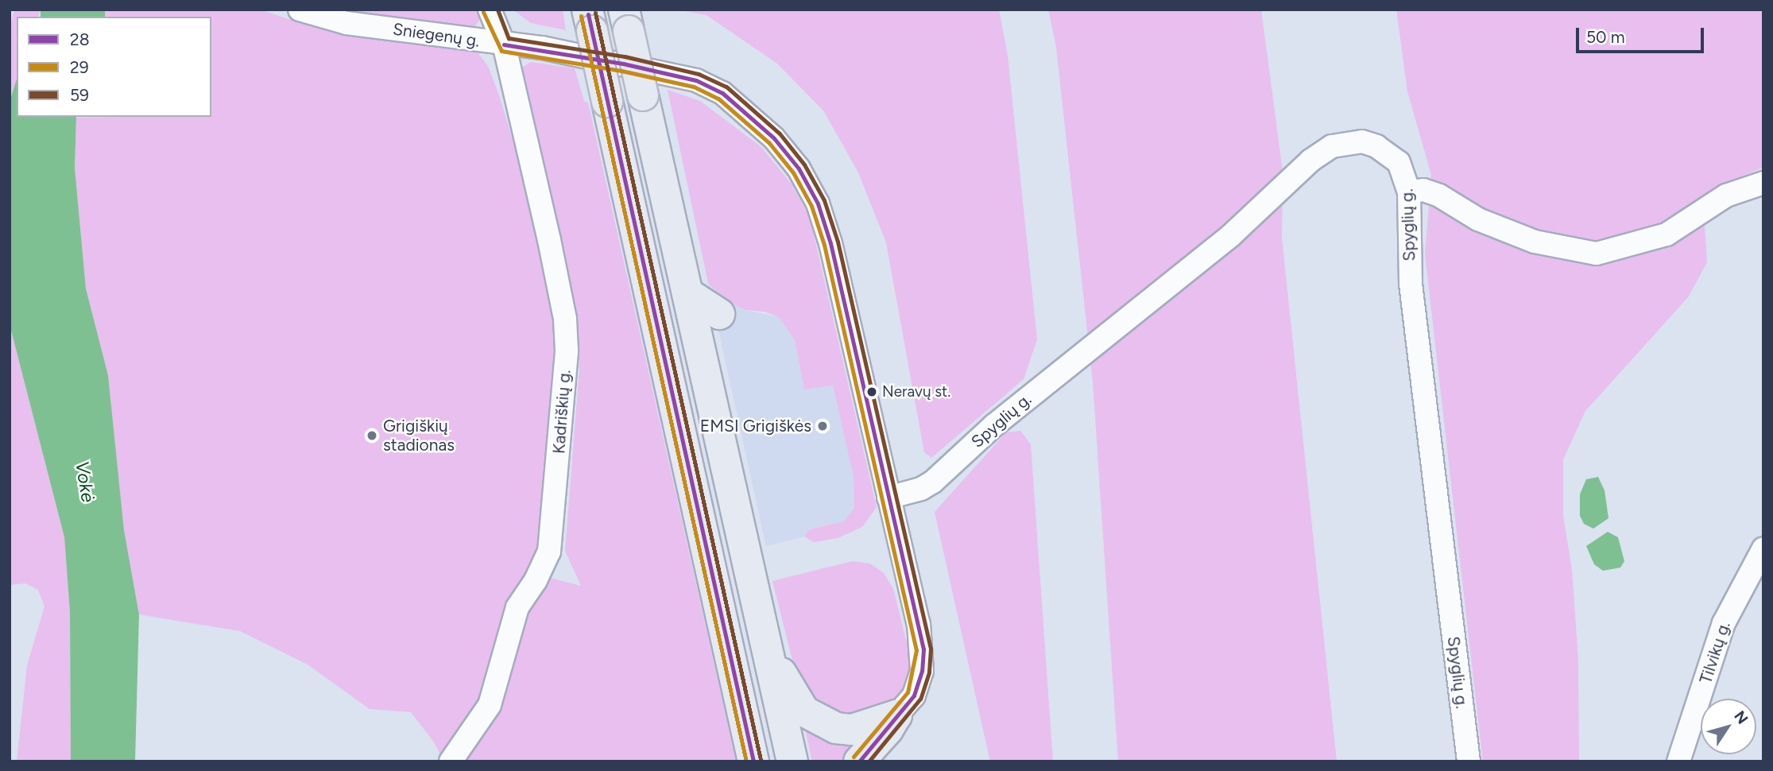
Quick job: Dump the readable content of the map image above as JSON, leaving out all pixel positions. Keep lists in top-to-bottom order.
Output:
{
  "streets": {
    "street": [
      "Sniegenų g.",
      "Spyglių g.",
      "Kadriškių g.",
      "Tilvikų g."
    ]
  },
  "crossings": [
    ["Sniegenų g.", "Spyglių g."],
    ["Sniegenų g.", "Kadriškių g."]
  ],
  "water": ["Vokė"],
  "places": ["Neravų st.", "EMSI Grigiškės", "Grigiškių stadionas"],
  "lines": ["transit line 59", "transit line 29", "transit line 28"],
  "legend": ["28", "29", "59"],
  "scale_bar": "50 m",
  "north": "top right"
}
